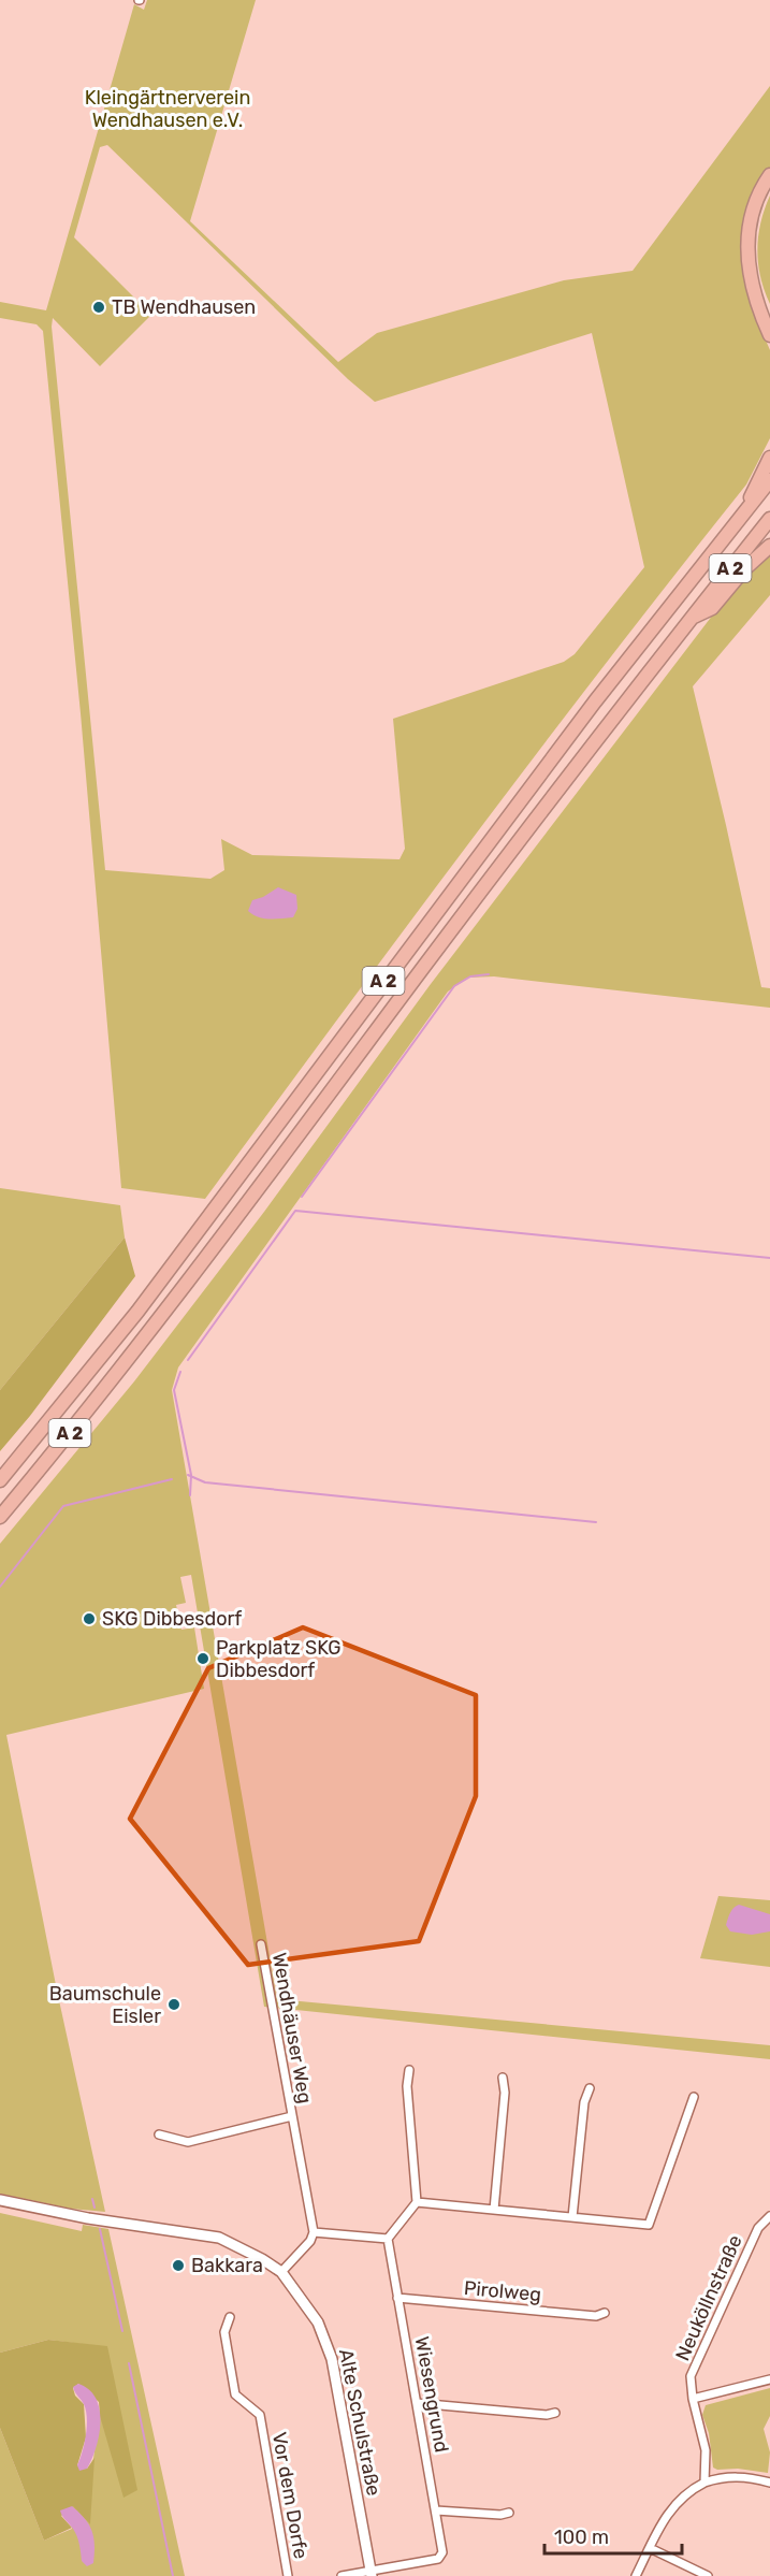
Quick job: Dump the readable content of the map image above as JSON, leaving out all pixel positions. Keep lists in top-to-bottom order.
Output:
{
  "streets": {
    "highway": ["A 2"],
    "street": [
      "Wendhäuser Weg",
      "Pirolweg",
      "Neuköllnstraße",
      "Wiesengrund",
      "Alte Schulstraße",
      "Vor dem Dorfe"
    ]
  },
  "crossings": [
    ["Pirolweg", "Wiesengrund"],
    ["Wiesengrund", "Alte Schulstraße"]
  ],
  "parks": ["Kleingärtnerverein Wendhausen e.V."],
  "places": [
    "TB Wendhausen",
    "SKG Dibbesdorf",
    "Parkplatz SKG Dibbesdorf",
    "Baumschule Eisler",
    "Bakkara"
  ],
  "scale_bar": "100 m"
}
